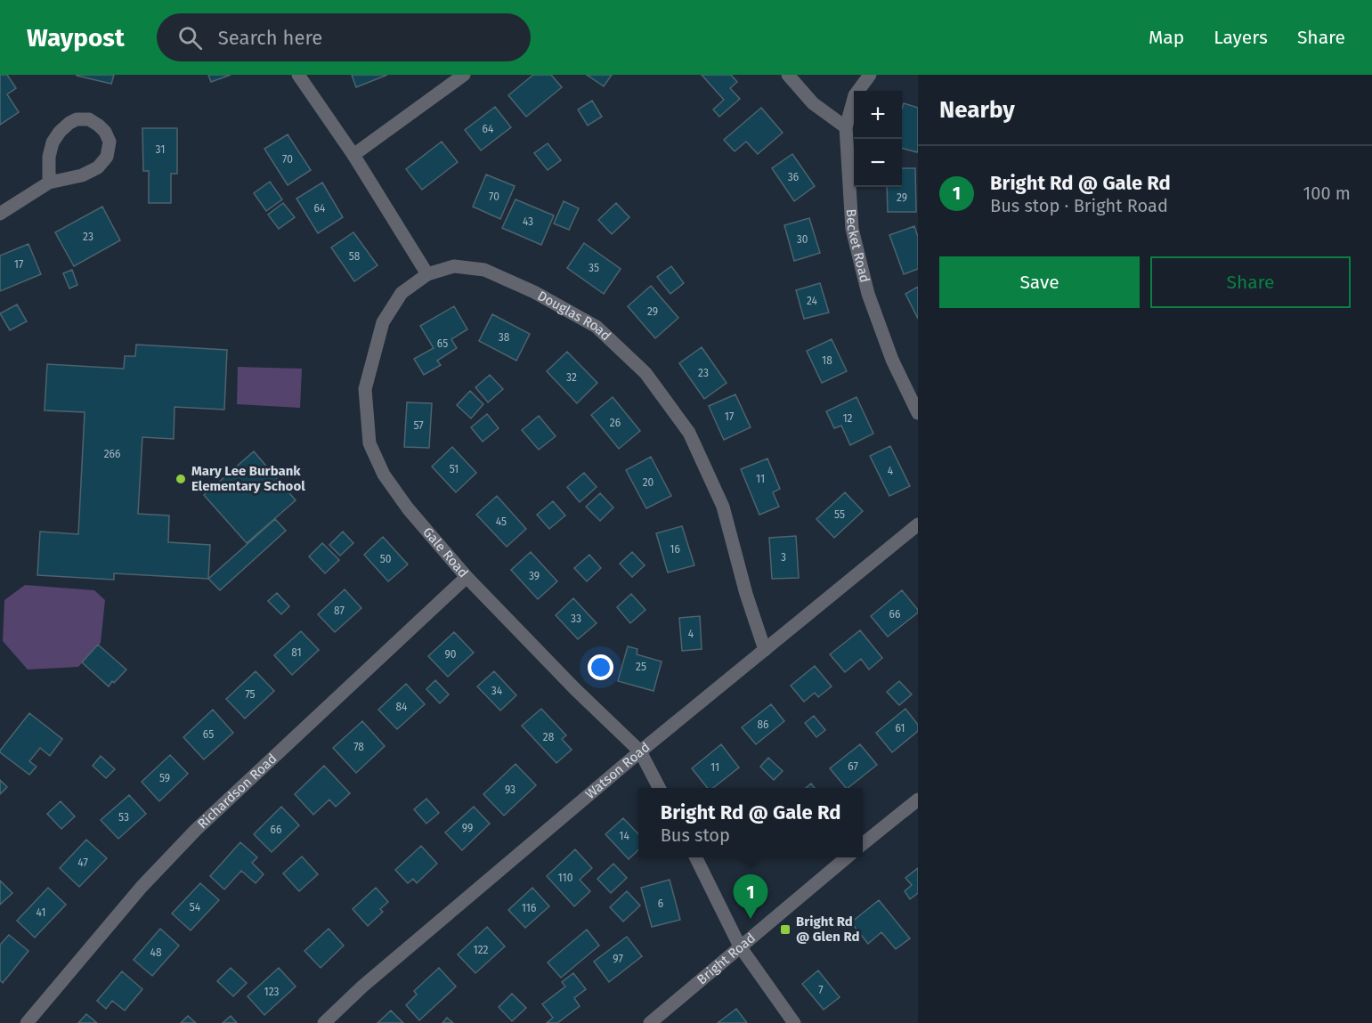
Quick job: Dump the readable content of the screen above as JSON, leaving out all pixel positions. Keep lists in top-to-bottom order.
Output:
{
  "streets": {
    "street": [
      "Becket Road",
      "Douglas Road",
      "Gale Road",
      "Watson Road",
      "Richardson Road",
      "Bright Road"
    ]
  },
  "crossings": [
    ["Douglas Road", "Gale Road"],
    ["Douglas Road", "Watson Road"],
    ["Gale Road", "Watson Road"],
    ["Gale Road", "Richardson Road"]
  ],
  "places": {
    "other": ["Mary Lee Burbank Elementary School"],
    "transit": ["Bright Rd @ Glen Rd"]
  },
  "house_numbers": [
    "64",
    "31",
    "70",
    "36",
    "70",
    "29",
    "64",
    "43",
    "23",
    "30",
    "58",
    "17",
    "35",
    "24",
    "29",
    "38",
    "65",
    "18",
    "23",
    "32",
    "17",
    "12",
    "26",
    "57",
    "266",
    "51",
    "4",
    "11",
    "20",
    "55",
    "45",
    "16",
    "3",
    "50",
    "39",
    "87",
    "66",
    "33",
    "4",
    "81",
    "90",
    "25",
    "34",
    "75",
    "84",
    "86",
    "61",
    "65",
    "28",
    "78",
    "67",
    "11",
    "59",
    "93",
    "53",
    "99",
    "66",
    "14",
    "47",
    "110",
    "6",
    "54",
    "116",
    "41",
    "122",
    "48",
    "97",
    "7",
    "123"
  ],
  "page": {
    "header": "Waypost",
    "search": "Search here",
    "nav": ["Map", "Layers", "Share"],
    "heading": "Nearby",
    "map_buttons": ["+", "−"],
    "list": [
      {
        "mark": "1",
        "name": "Bright Rd @ Gale Rd",
        "note": "Bus stop · Bright Road",
        "value": "100 m"
      }
    ],
    "buttons": ["Save", "Share"],
    "popup": ["Bright Rd @ Gale Rd", "Bus stop"],
    "pins": "1"
  }
}
